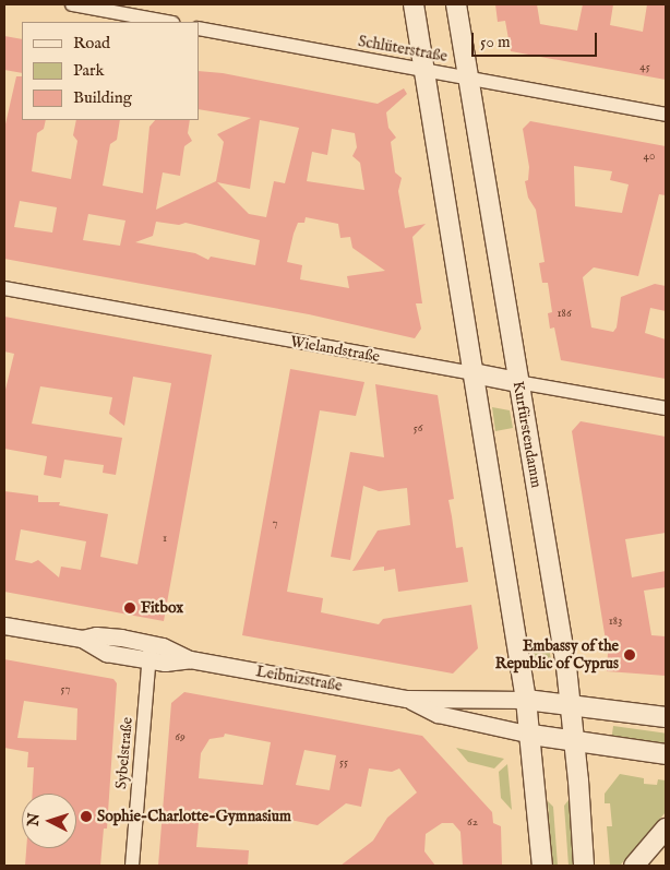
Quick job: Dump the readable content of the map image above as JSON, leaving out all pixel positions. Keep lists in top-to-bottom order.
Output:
{
  "streets": {
    "main road": ["Wielandstraße", "Kurfürstendamm", "Leibnizstraße"],
    "street": ["Schlüterstraße", "Sybelstraße"]
  },
  "crossings": [
    ["Schlüterstraße", "Kurfürstendamm"],
    ["Wielandstraße", "Kurfürstendamm"],
    ["Kurfürstendamm", "Leibnizstraße"],
    ["Leibnizstraße", "Sybelstraße"]
  ],
  "places": ["Fitbox", "Embassy of the Republic of Cyprus", "Sophie-Charlotte-Gymnasium"],
  "house_numbers": [
    "45",
    "40",
    "186",
    "56",
    "7",
    "1",
    "183",
    "57",
    "69",
    "55",
    "62"
  ],
  "legend": ["Road", "Park", "Building"],
  "scale_bar": "50 m",
  "north": "left"
}
